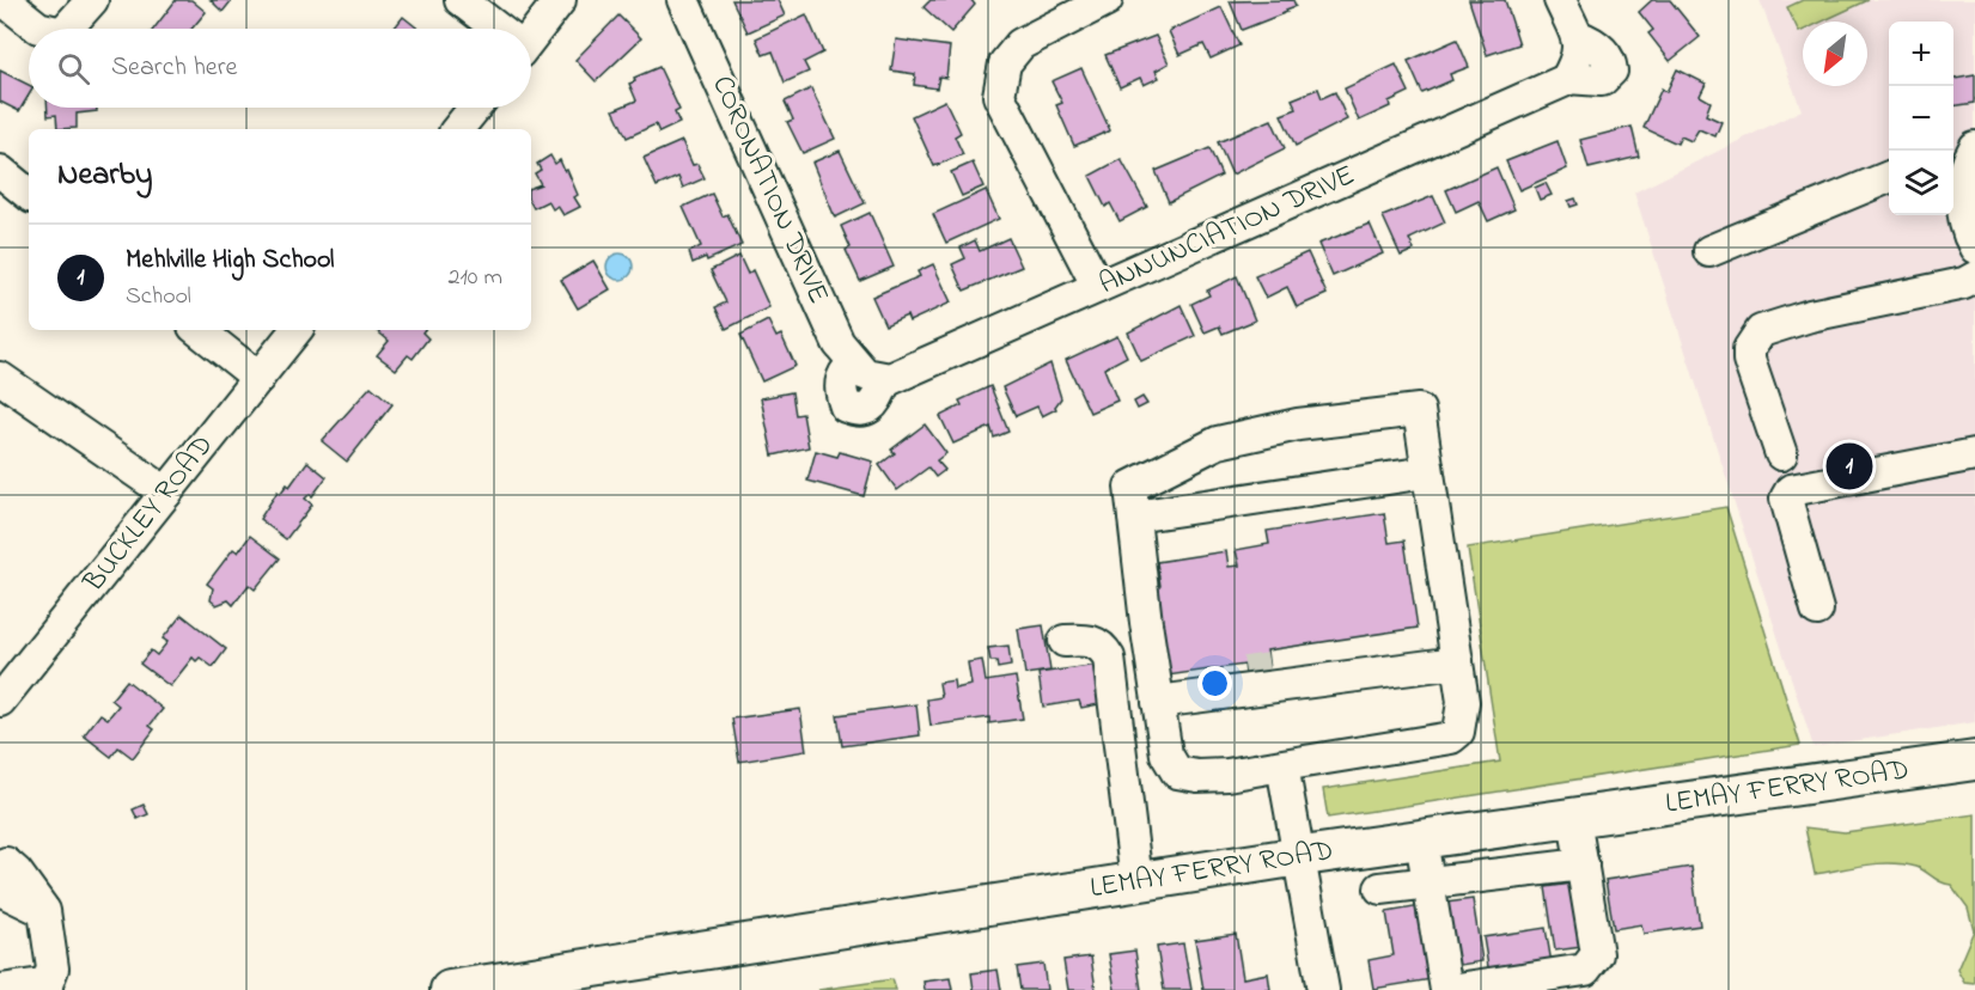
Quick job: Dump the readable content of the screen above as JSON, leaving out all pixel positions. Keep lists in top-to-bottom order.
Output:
{
  "streets": {
    "main road": ["LEMAY FERRY ROAD"],
    "street": ["CORONATION DRIVE", "ANNUNCIATION DRIVE", "BUCKLEY ROAD"]
  },
  "crossings": [
    ["CORONATION DRIVE", "ANNUNCIATION DRIVE"]
  ],
  "north": "bottom left",
  "page": {
    "map_buttons": ["+", "−"],
    "search": "Search here",
    "heading": "Nearby",
    "list": [
      {
        "mark": "1",
        "name": "Mehlville High School",
        "note": "School",
        "value": "210 m"
      }
    ],
    "pins": "1"
  }
}
